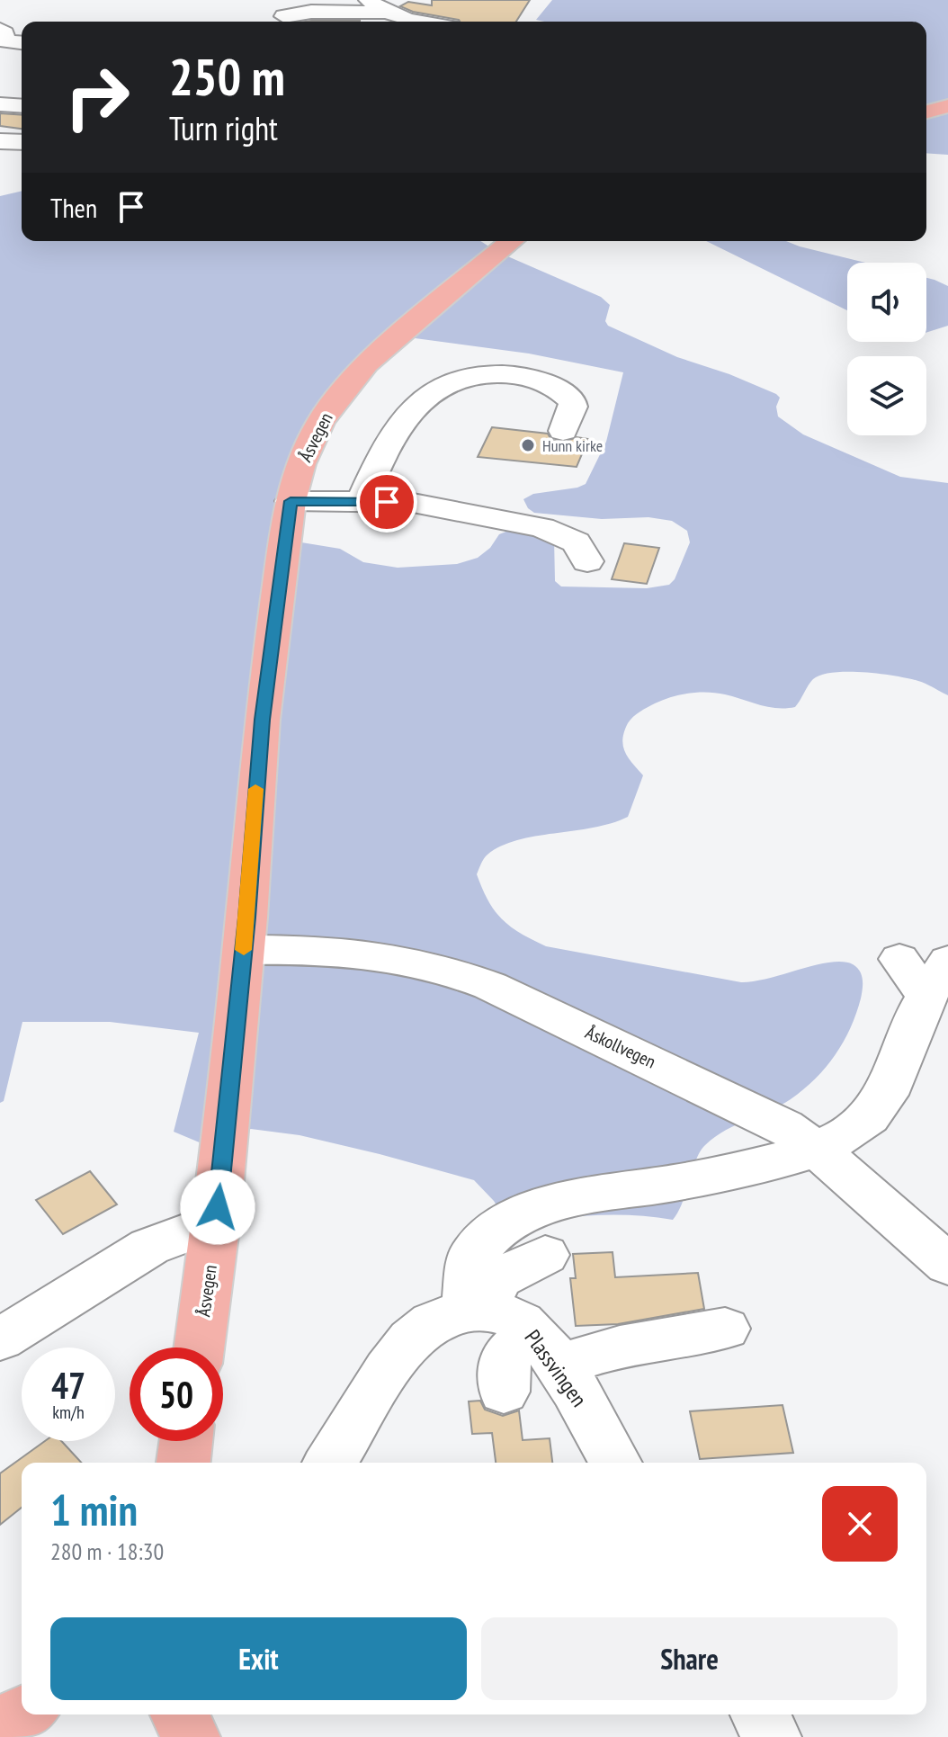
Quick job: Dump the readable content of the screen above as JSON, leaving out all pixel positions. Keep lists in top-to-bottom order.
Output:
{
  "streets": {
    "main road": ["Åsvegen"],
    "street": ["Åskollvegen", "Plassvingen"]
  },
  "crossings": [
    ["Åsvegen", "Åskollvegen"]
  ],
  "places": ["Hunn kirke"],
  "page": {
    "turn": ["250 m", "Turn right"],
    "then": "Then",
    "speed": "47 km/h",
    "limit": "50",
    "heading": ["1 min", "280 m · 18:30"],
    "buttons": ["Exit", "Share"]
  }
}
